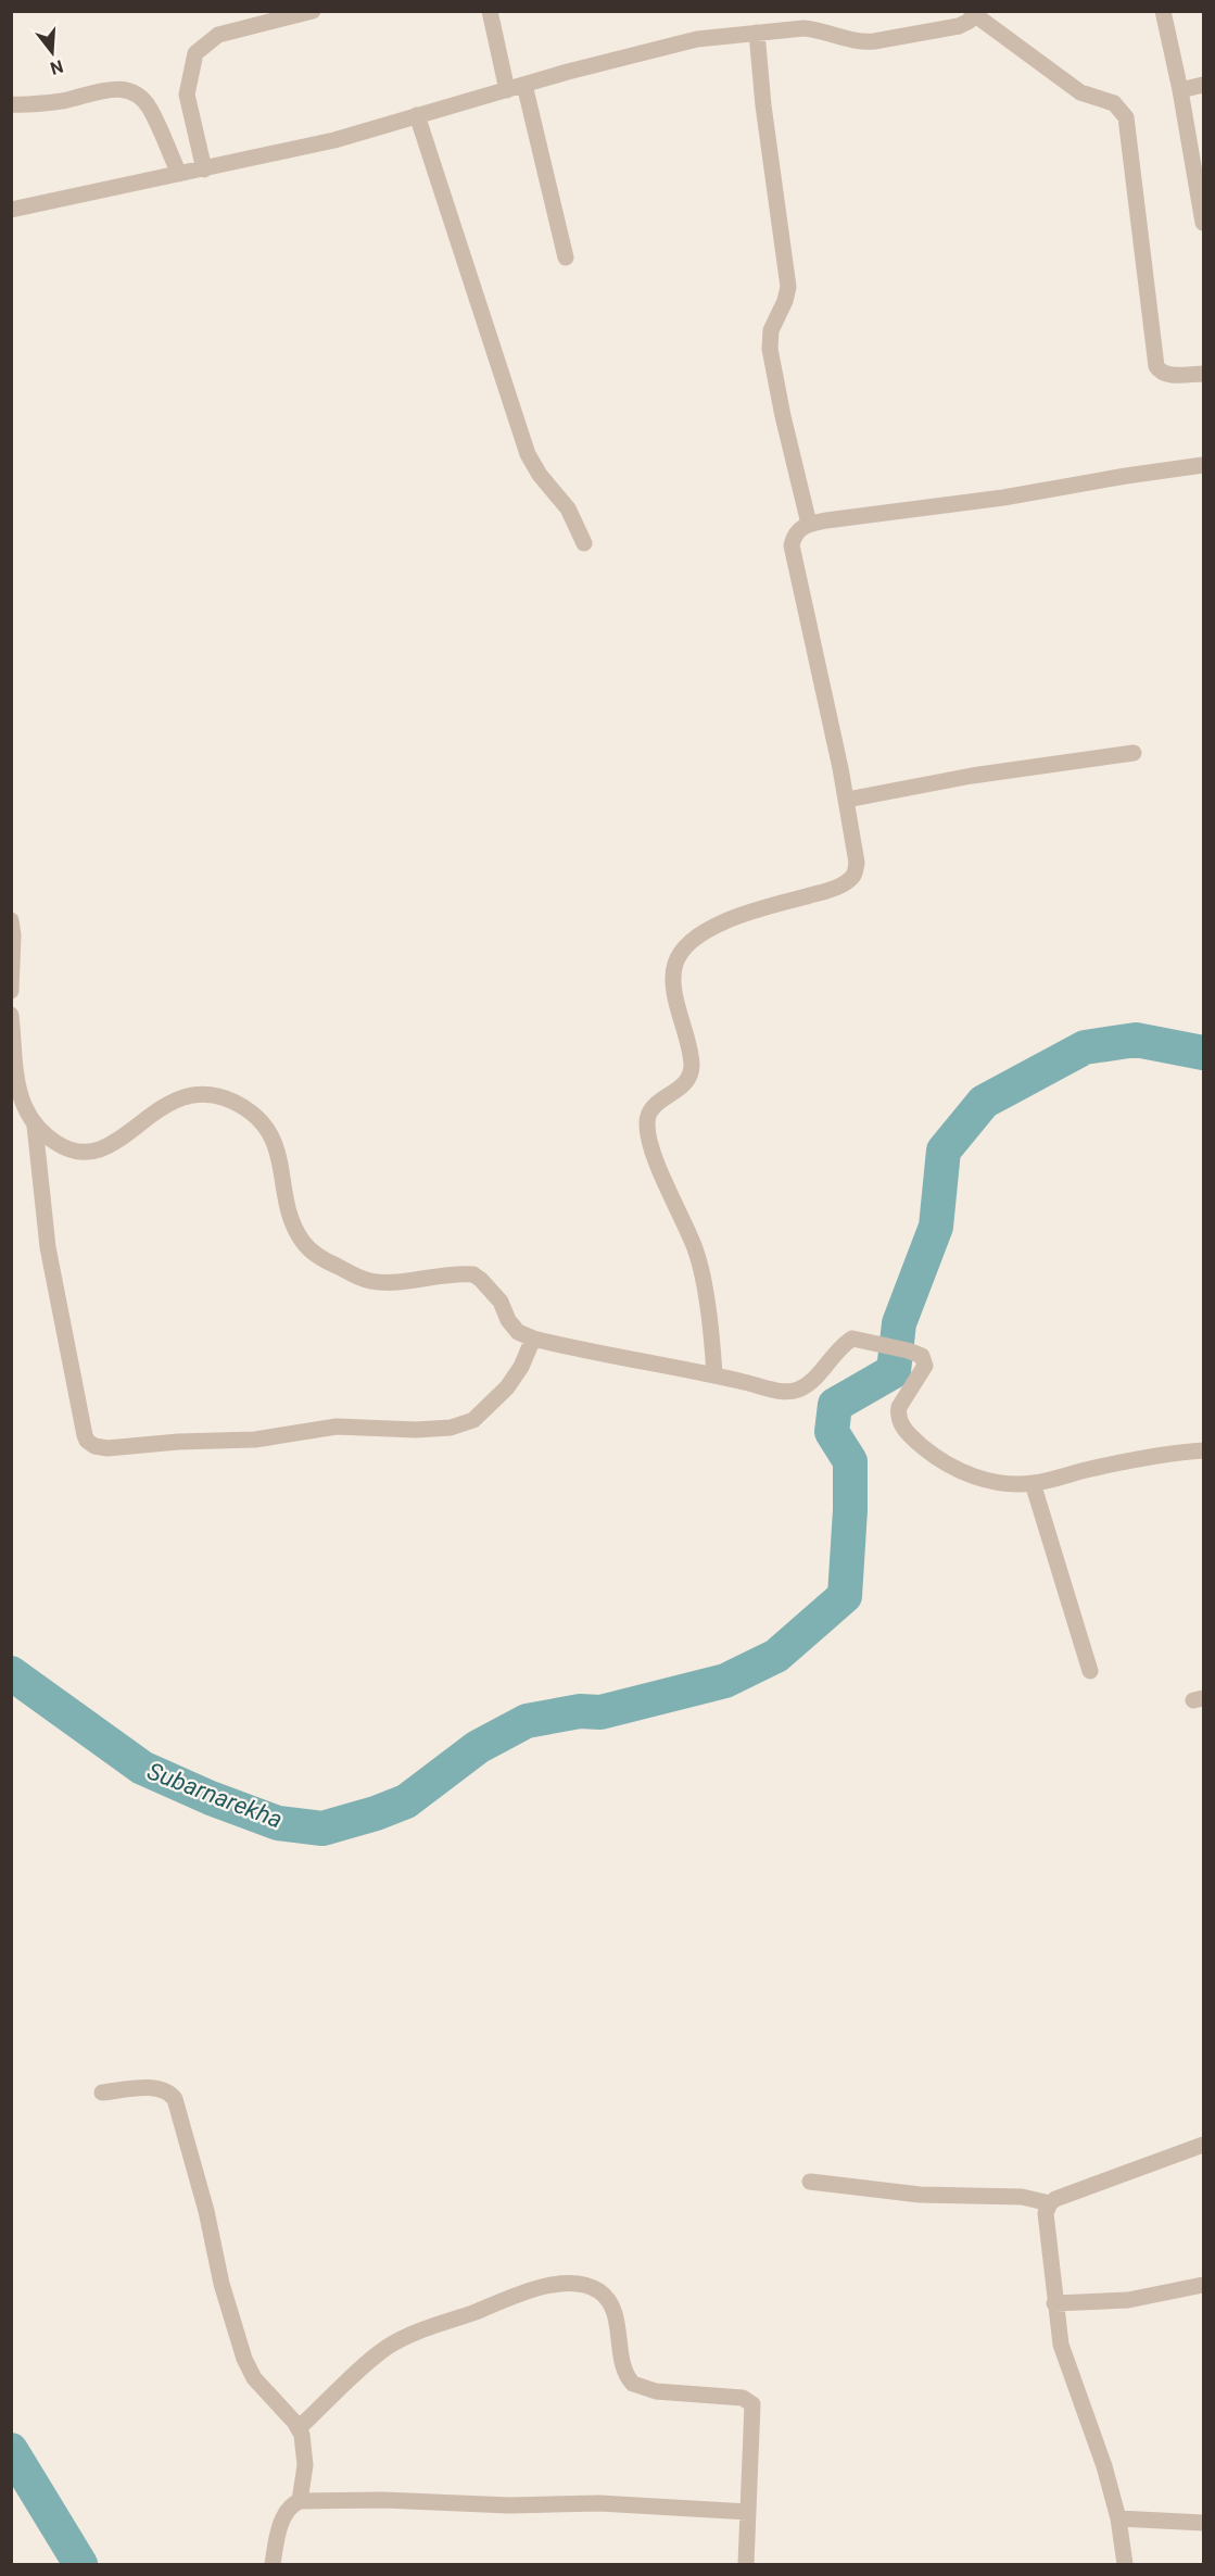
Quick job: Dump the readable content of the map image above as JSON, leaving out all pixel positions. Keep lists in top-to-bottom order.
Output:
{
  "water": ["Subarnarekha"],
  "north": "bottom"
}
